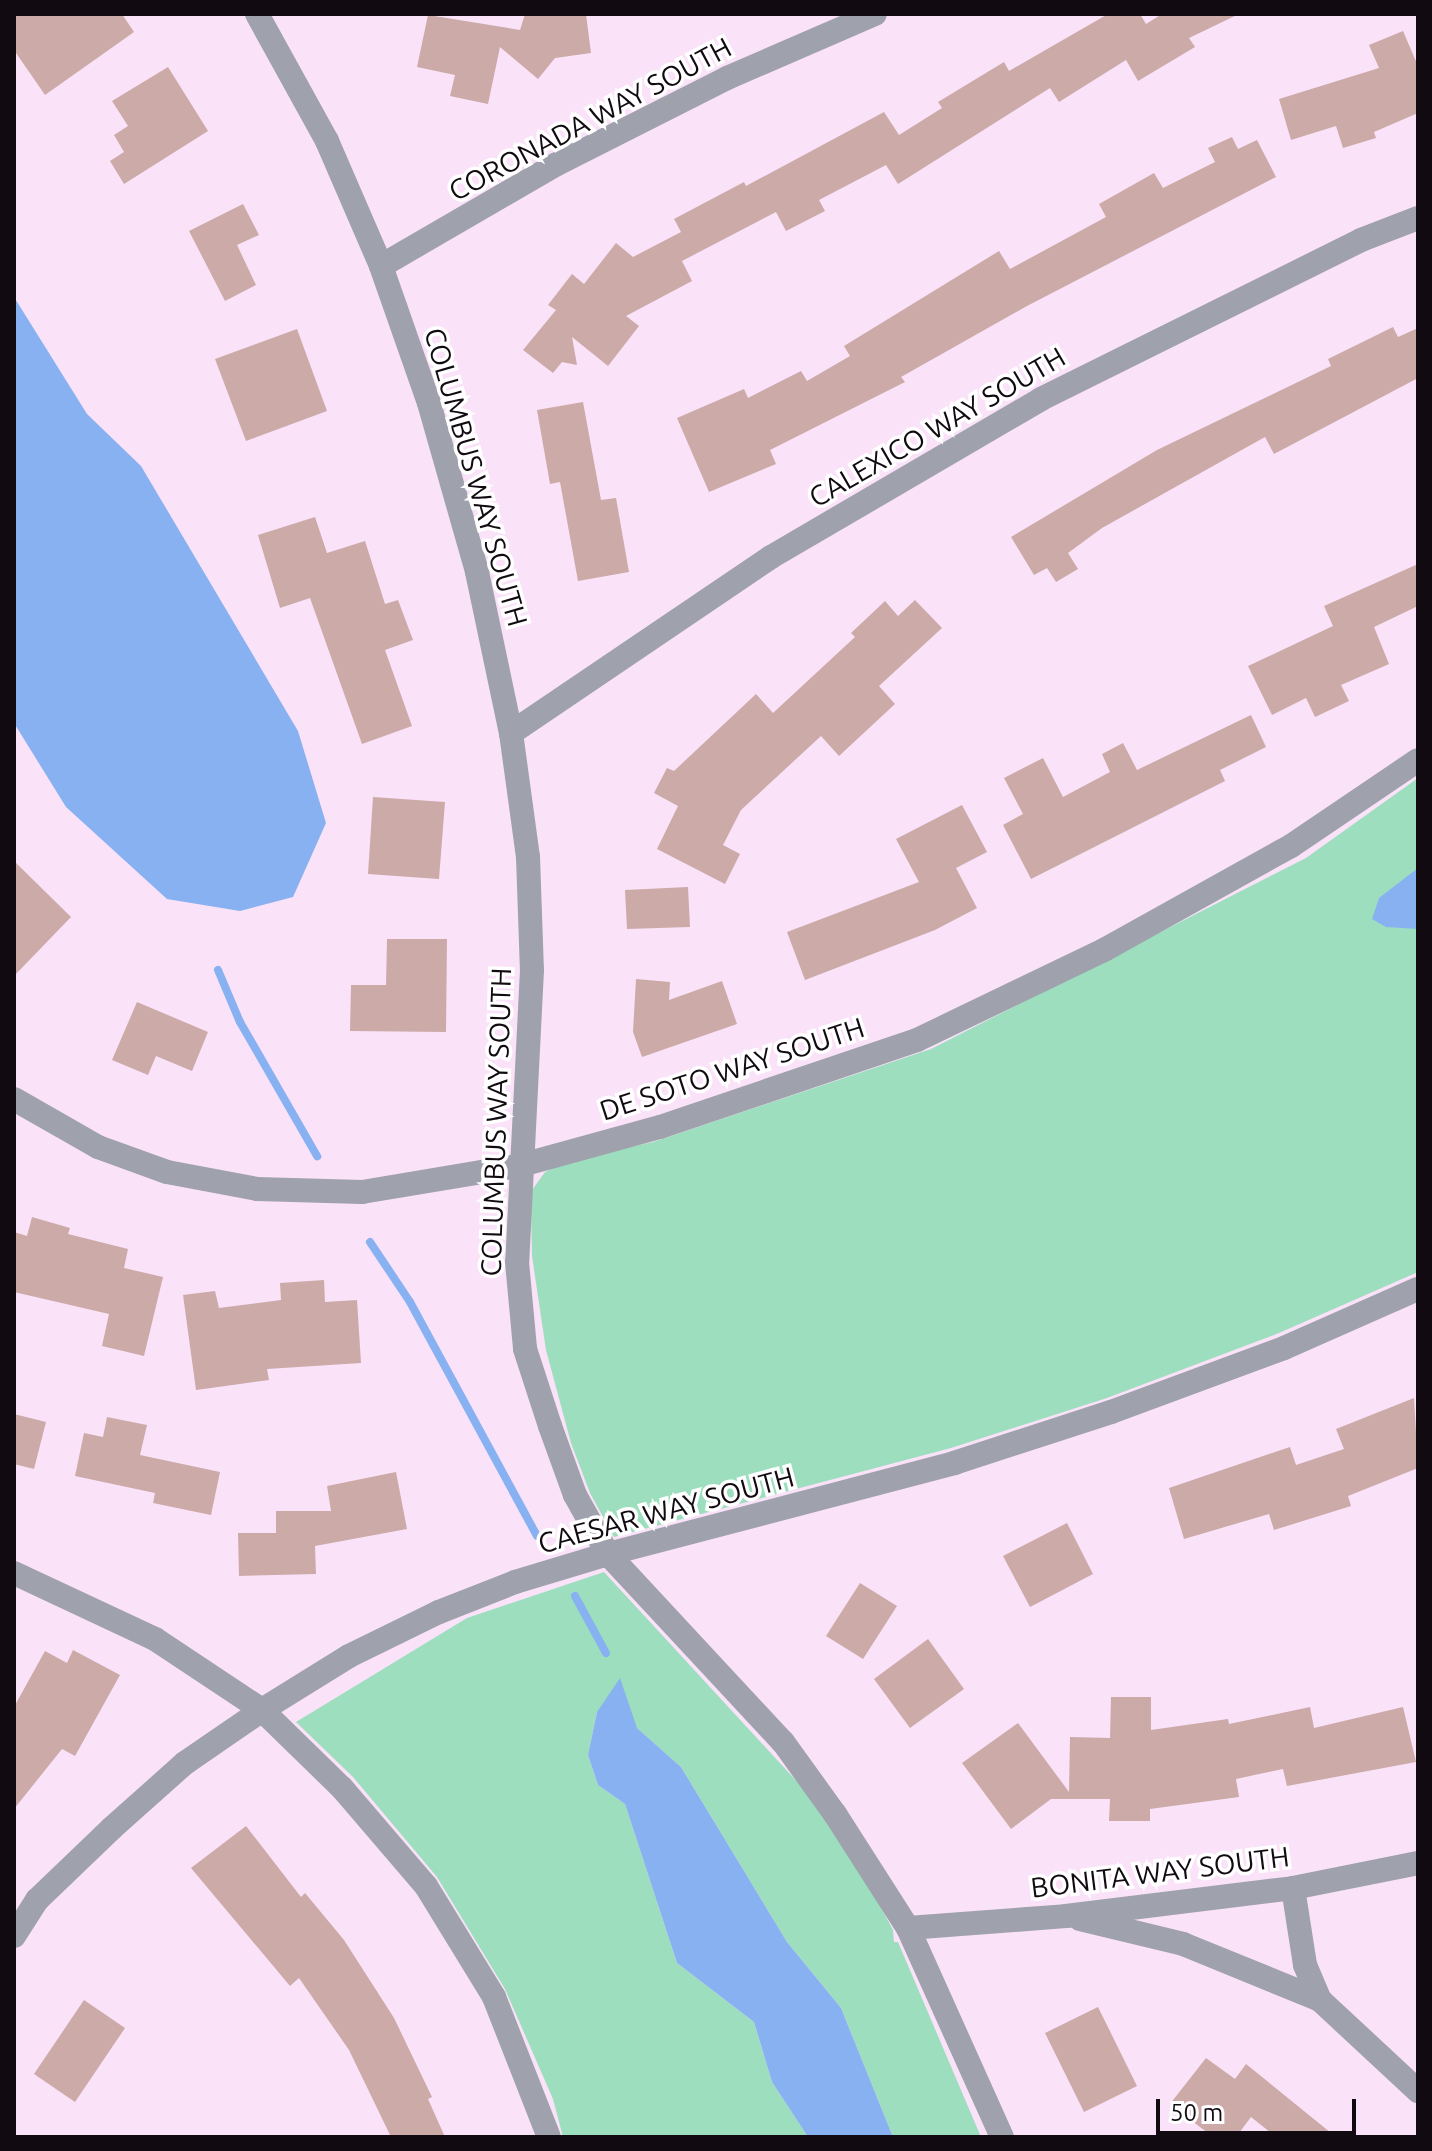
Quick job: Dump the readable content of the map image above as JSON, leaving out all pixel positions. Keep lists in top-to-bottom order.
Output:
{
  "streets": {
    "street": [
      "CORONADA WAY SOUTH",
      "CALEXICO WAY SOUTH",
      "COLUMBUS WAY SOUTH",
      "DE SOTO WAY SOUTH",
      "CAESAR WAY SOUTH",
      "BONITA WAY SOUTH"
    ]
  },
  "crossings": [
    ["CORONADA WAY SOUTH", "COLUMBUS WAY SOUTH"],
    ["CALEXICO WAY SOUTH", "COLUMBUS WAY SOUTH"],
    ["COLUMBUS WAY SOUTH", "DE SOTO WAY SOUTH"],
    ["COLUMBUS WAY SOUTH", "CAESAR WAY SOUTH"],
    ["COLUMBUS WAY SOUTH", "BONITA WAY SOUTH"]
  ],
  "scale_bar": "50 m"
}
